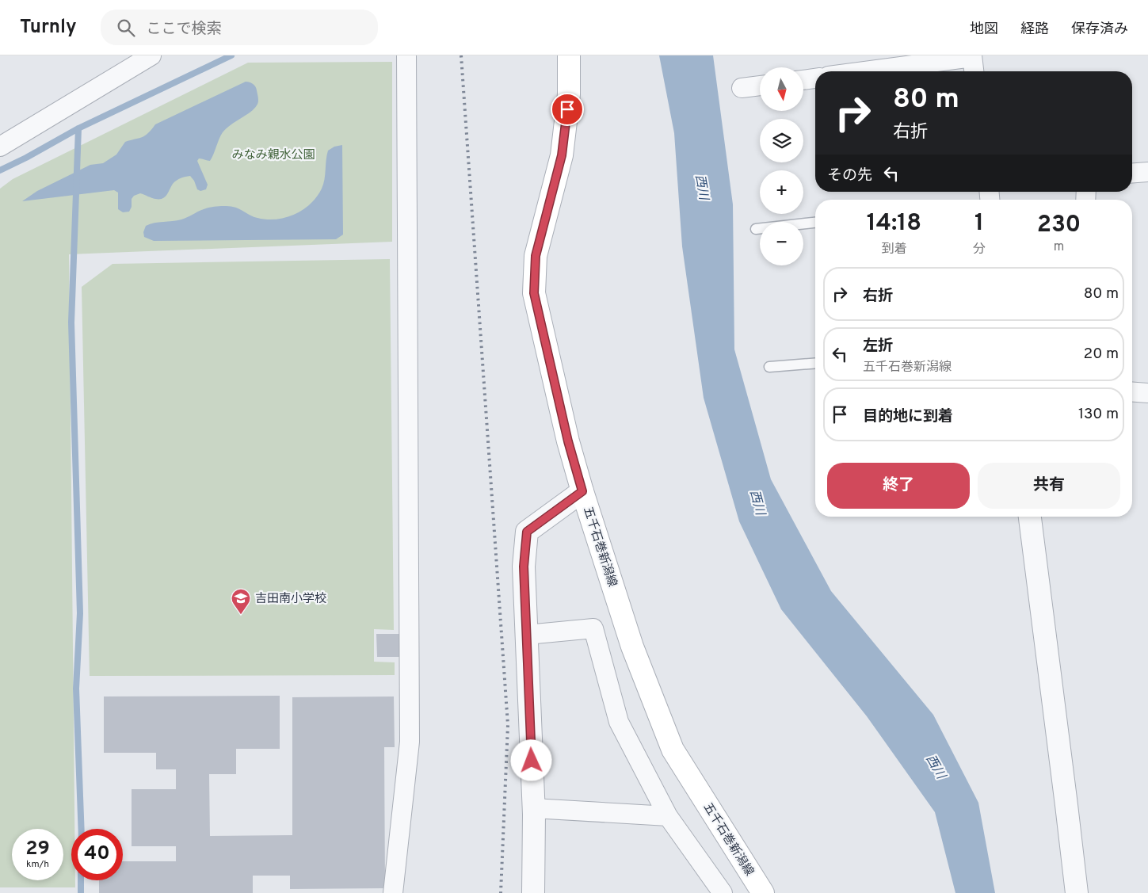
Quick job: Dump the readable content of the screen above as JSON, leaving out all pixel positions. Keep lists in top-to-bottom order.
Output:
{
  "streets": {
    "main road": ["五千石巻新潟線"]
  },
  "water": ["西川"],
  "parks": ["みなみ親水公園"],
  "places": {
    "school or university": ["吉田南小学校"]
  },
  "north": "bottom",
  "page": {
    "header": "Turnly",
    "search": "ここで検索",
    "nav": ["地図", "経路", "保存済み"],
    "map_buttons": ["+", "−"],
    "turn": ["80 m", "右折"],
    "then": "その先",
    "eta": [
      "14:18",
      "到着",
      "1",
      "分",
      "230",
      "m"
    ],
    "list": [
      {
        "name": "右折",
        "value": "80 m"
      },
      {
        "name": "左折",
        "note": "五千石巻新潟線",
        "value": "20 m"
      },
      {
        "name": "目的地に到着",
        "value": "130 m"
      }
    ],
    "buttons": ["終了", "共有"],
    "speed": "29 km/h",
    "limit": "40"
  }
}
